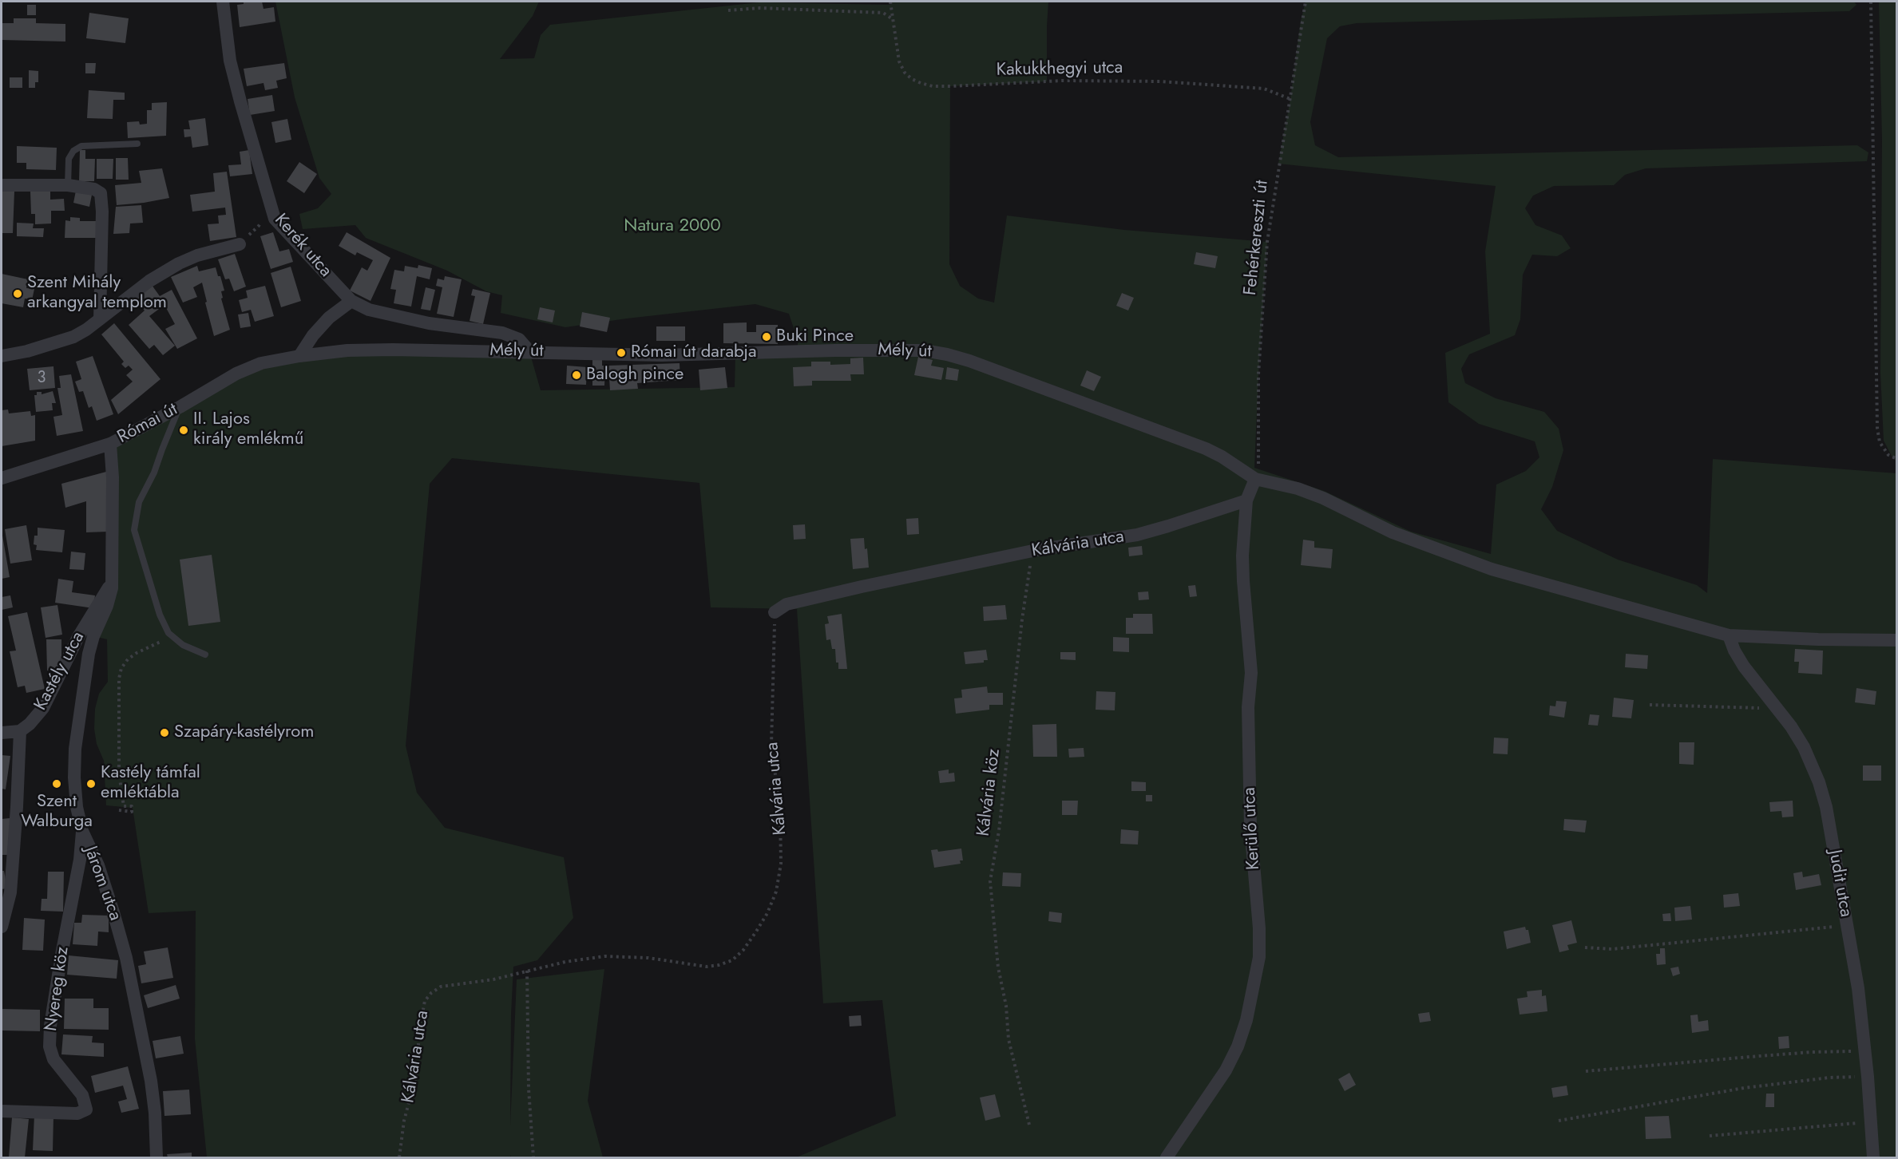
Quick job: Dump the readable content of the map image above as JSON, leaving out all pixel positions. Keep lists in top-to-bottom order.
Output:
{
  "streets": {
    "street": [
      "Kerék utca",
      "Mély út",
      "Római út",
      "Kálvária utca",
      "Kastély utca",
      "Kerülő utca",
      "Járom utca",
      "Judit utca",
      "Nyereg köz"
    ],
    "path": ["Kakukkhegyi utca", "Fehérkereszti út", "Kálvária köz"]
  },
  "crossings": [
    ["Kakukkhegyi utca", "Fehérkereszti út"],
    ["Fehérkereszti út", "Mély út"],
    ["Fehérkereszti út", "Kerülő utca"],
    ["Kerék utca", "Mély út"],
    ["Mély út", "Római út"],
    ["Mély út", "Kerülő utca"],
    ["Kálvária utca", "Kálvária köz"],
    ["Kálvária utca", "Kerülő utca"],
    ["Kastély utca", "Járom utca"],
    ["Járom utca", "Nyereg köz"]
  ],
  "parks": ["Natura 2000"],
  "places": [
    "Szent Mihály arkangyal templom",
    "Buki Pince",
    "Római út darabja",
    "Balogh pince",
    "II. Lajos király emlékmű",
    "Szapáry-kastélyrom",
    "Szent Walburga",
    "Kastély támfal emléktábla"
  ],
  "house_numbers": ["3"]
}
